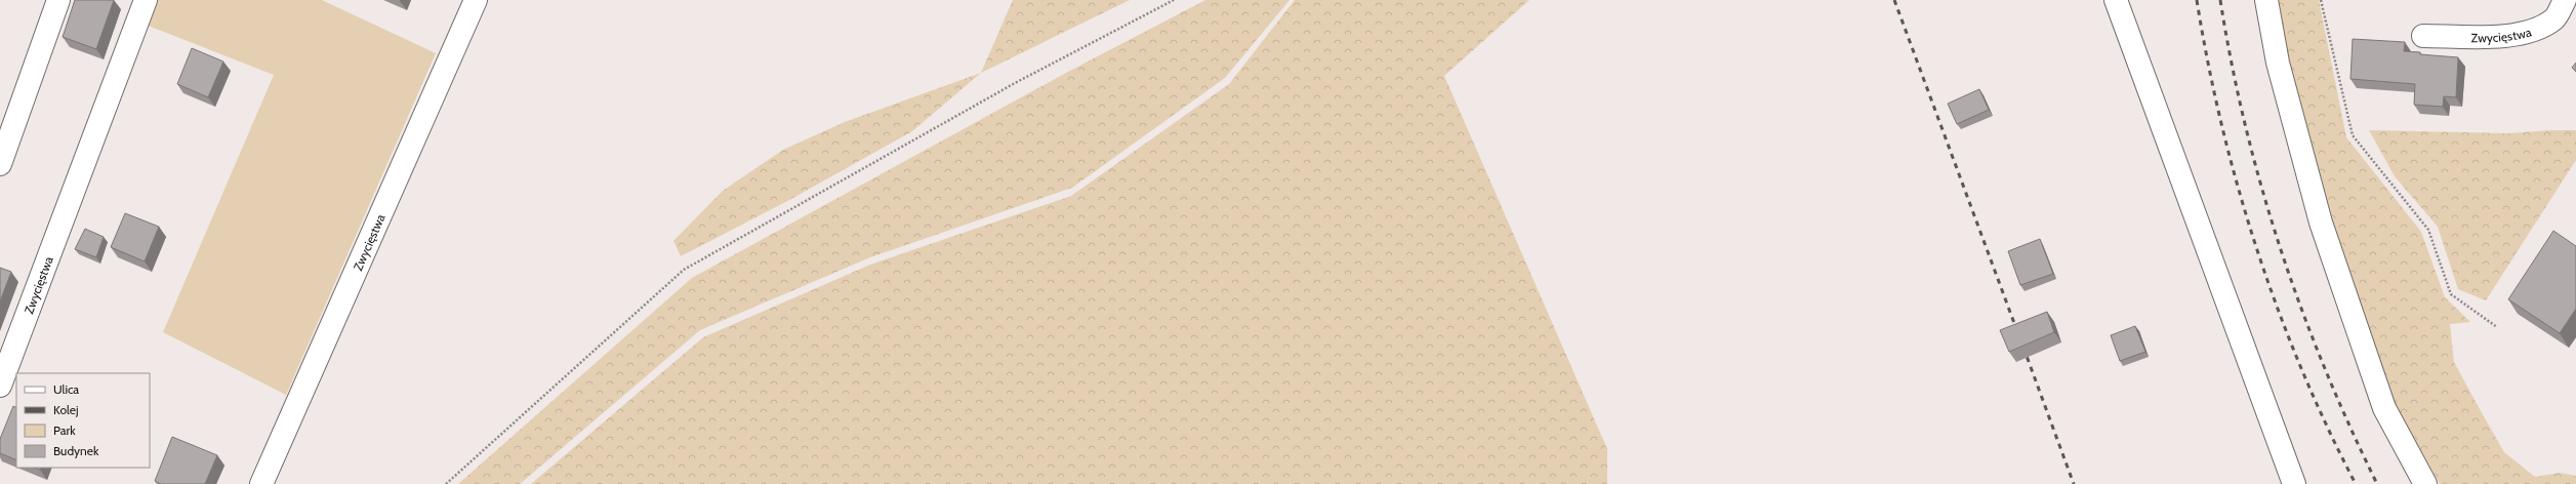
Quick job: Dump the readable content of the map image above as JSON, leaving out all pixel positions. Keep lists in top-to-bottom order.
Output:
{
  "streets": {
    "street": ["Zwycięstwa"]
  },
  "legend": [
    "Ulica",
    "Kolej",
    "Park",
    "Budynek"
  ]
}
